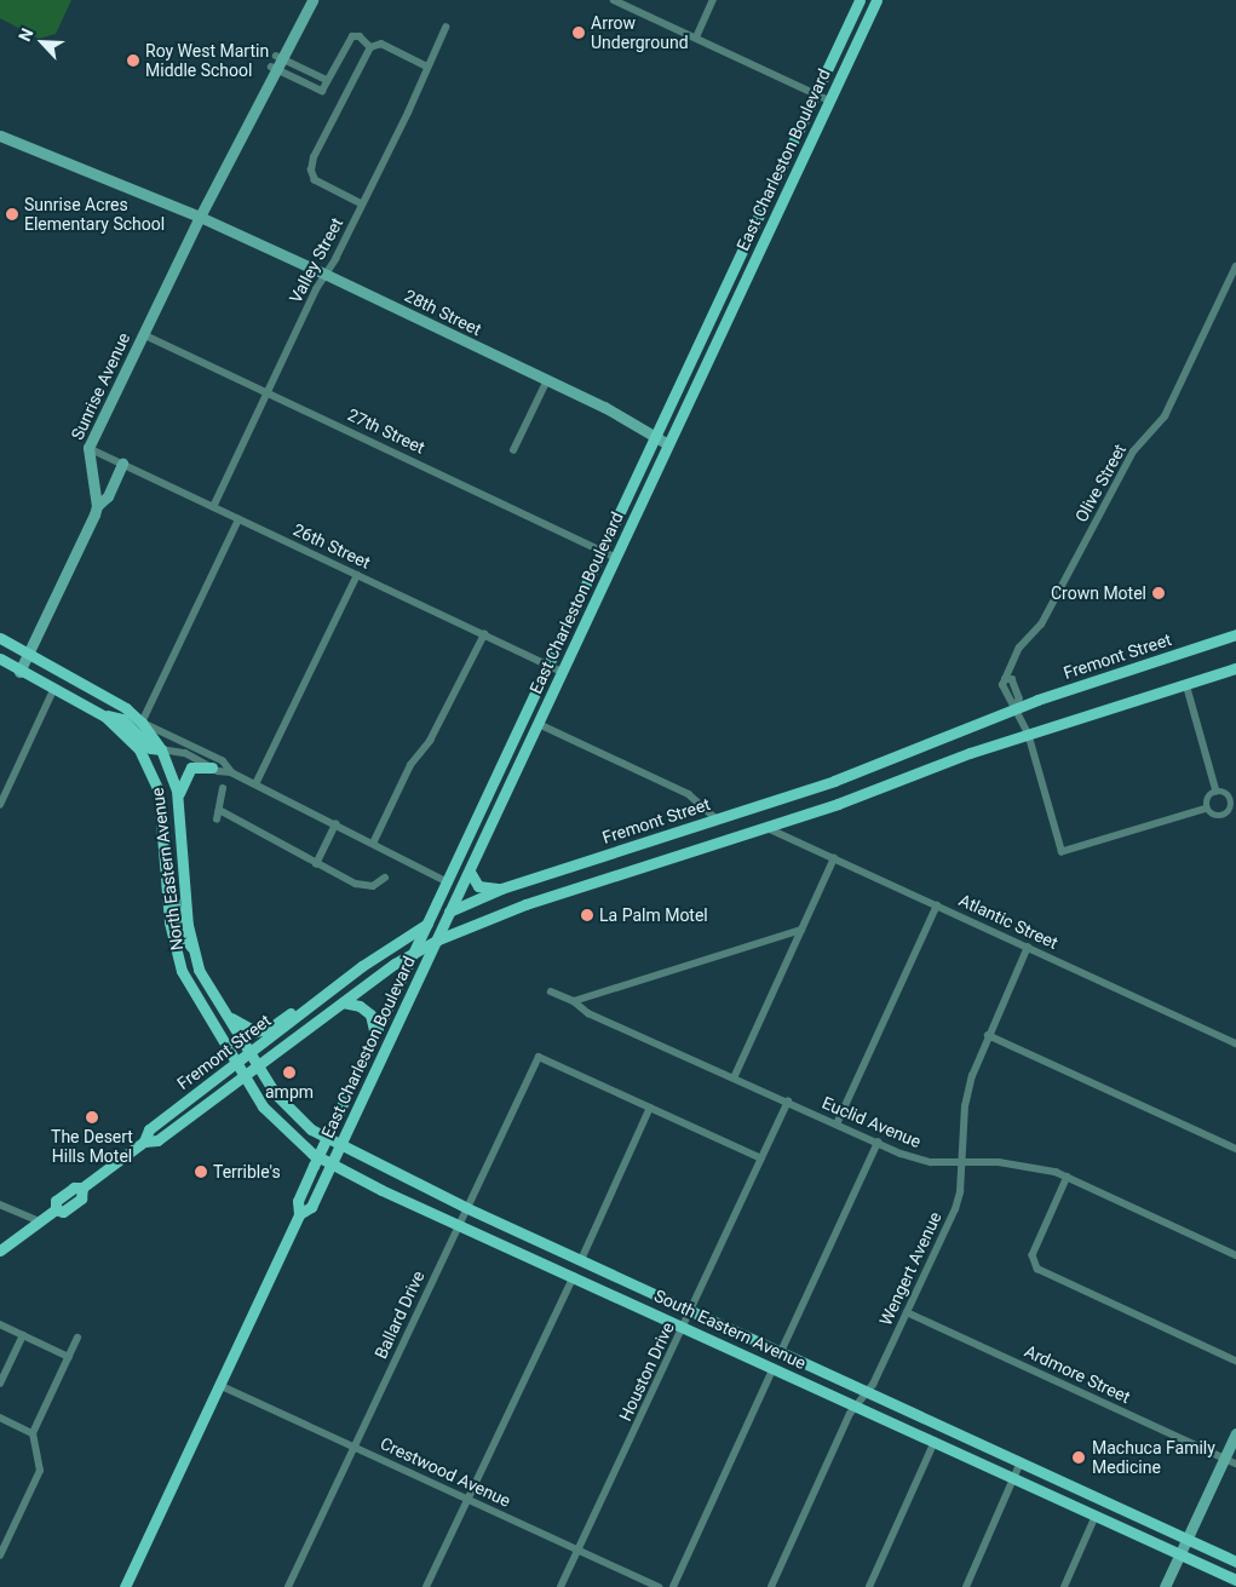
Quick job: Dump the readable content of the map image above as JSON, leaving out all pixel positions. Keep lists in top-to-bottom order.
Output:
{
  "streets": {
    "main road": [
      "East Charleston Boulevard",
      "Fremont Street",
      "North Eastern Avenue",
      "South Eastern Avenue"
    ],
    "street": [
      "Valley Street",
      "28th Street",
      "Sunrise Avenue",
      "27th Street",
      "Olive Street",
      "26th Street",
      "Atlantic Street",
      "Euclid Avenue",
      "Wengert Avenue",
      "Ballard Drive",
      "Houston Drive",
      "Ardmore Street",
      "Crestwood Avenue"
    ]
  },
  "crossings": [
    ["East Charleston Boulevard", "28th Street"],
    ["East Charleston Boulevard", "27th Street"],
    ["East Charleston Boulevard", "26th Street"],
    ["East Charleston Boulevard", "Fremont Street"],
    ["East Charleston Boulevard", "South Eastern Avenue"],
    ["East Charleston Boulevard", "Crestwood Avenue"],
    ["Valley Street", "28th Street"],
    ["Valley Street", "27th Street"],
    ["Valley Street", "26th Street"],
    ["28th Street", "Sunrise Avenue"],
    ["Sunrise Avenue", "27th Street"],
    ["Sunrise Avenue", "26th Street"],
    ["Fremont Street", "North Eastern Avenue"],
    ["Fremont Street", "Atlantic Street"],
    ["Fremont Street", "South Eastern Avenue"],
    ["North Eastern Avenue", "South Eastern Avenue"],
    ["Atlantic Street", "Wengert Avenue"],
    ["Euclid Avenue", "Wengert Avenue"],
    ["Euclid Avenue", "Houston Drive"],
    ["Wengert Avenue", "South Eastern Avenue"],
    ["Wengert Avenue", "Ardmore Street"],
    ["Ballard Drive", "South Eastern Avenue"],
    ["Ballard Drive", "Crestwood Avenue"],
    ["South Eastern Avenue", "Houston Drive"],
    ["Houston Drive", "Crestwood Avenue"]
  ],
  "places": [
    "Arrow Underground",
    "Roy West Martin Middle School",
    "Sunrise Acres Elementary School",
    "Crown Motel",
    "La Palm Motel",
    "ampm",
    "The Desert Hills Motel",
    "Terrible's",
    "Machuca Family Medicine"
  ],
  "north": "top left"
}
